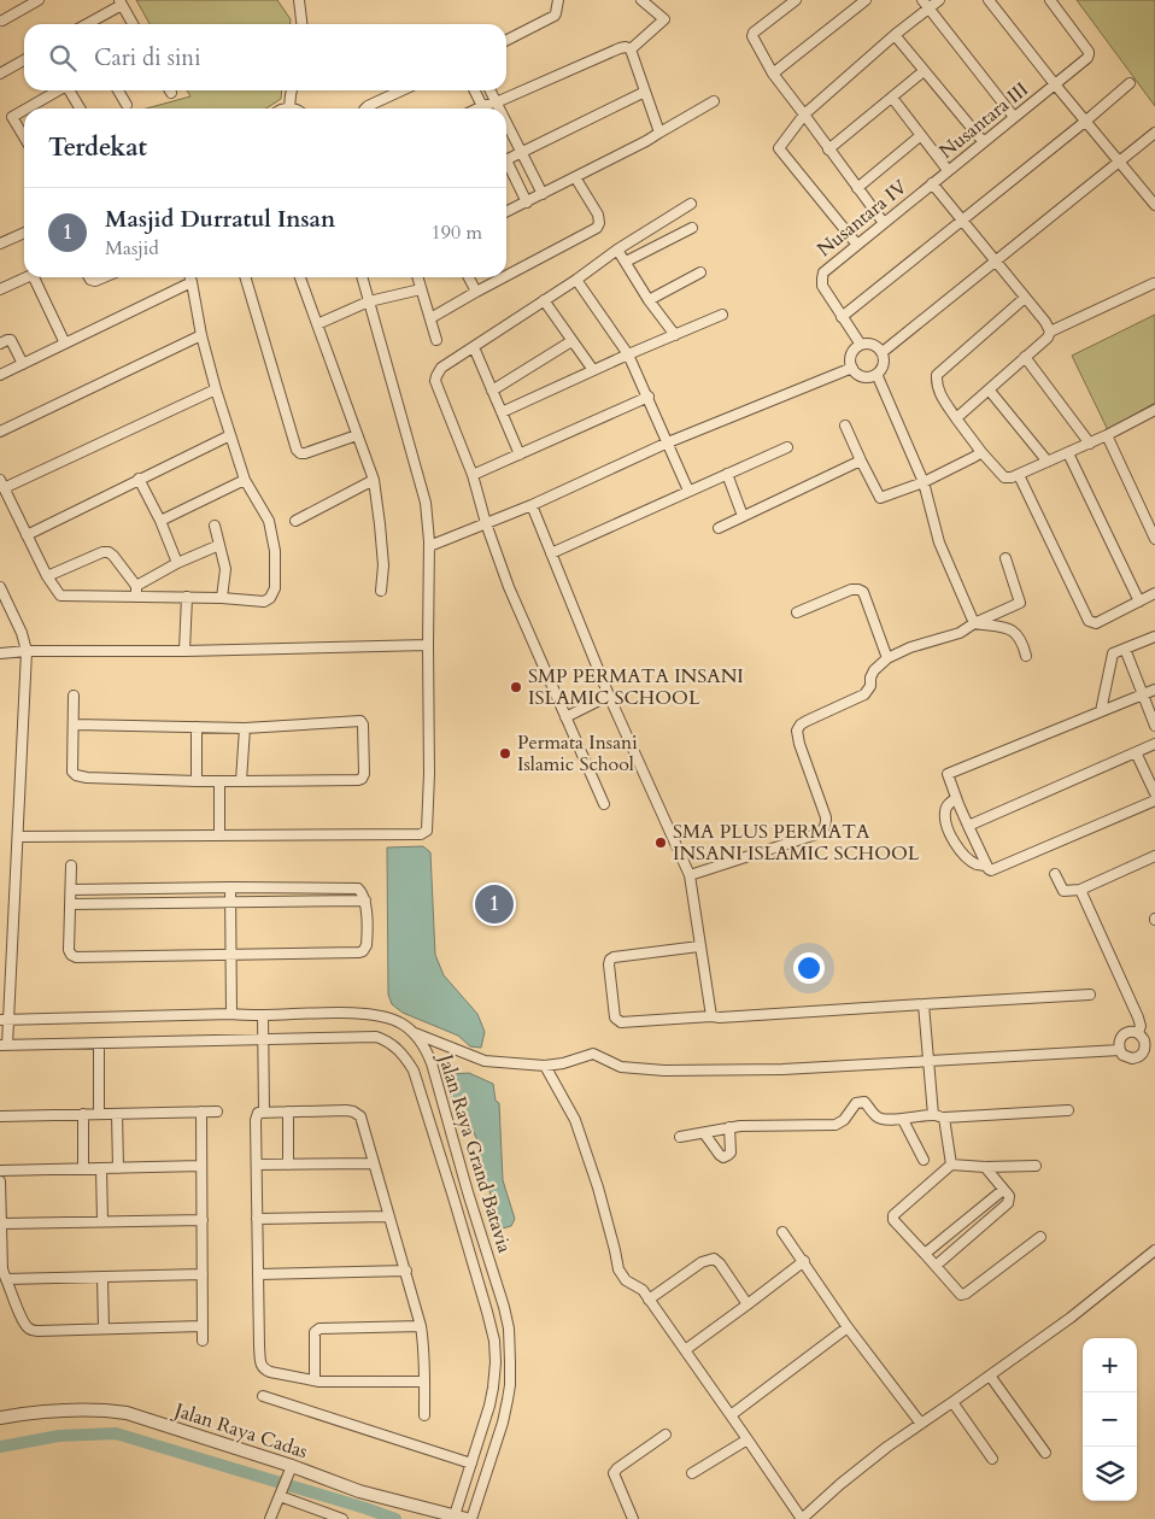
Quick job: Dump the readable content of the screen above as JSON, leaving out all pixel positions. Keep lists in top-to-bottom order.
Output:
{
  "streets": {
    "street": [
      "Nusantara III",
      "Nusantara IV",
      "Jalan Raya Grand Batavia",
      "Jalan Raya Cadas"
    ]
  },
  "crossings": [
    ["Nusantara III", "Nusantara IV"],
    ["Jalan Raya Grand Batavia", "Jalan Raya Cadas"]
  ],
  "places": ["SMP PERMATA INSANI ISLAMIC SCHOOL", "Permata Insani Islamic School", "SMA PLUS PERMATA INSANI ISLAMIC SCHOOL"],
  "page": {
    "search": "Cari di sini",
    "heading": "Terdekat",
    "list": [
      {
        "mark": "1",
        "name": "Masjid Durratul Insan",
        "note": "Masjid",
        "value": "190 m"
      }
    ],
    "pins": "1",
    "map_buttons": ["+", "−"]
  }
}
